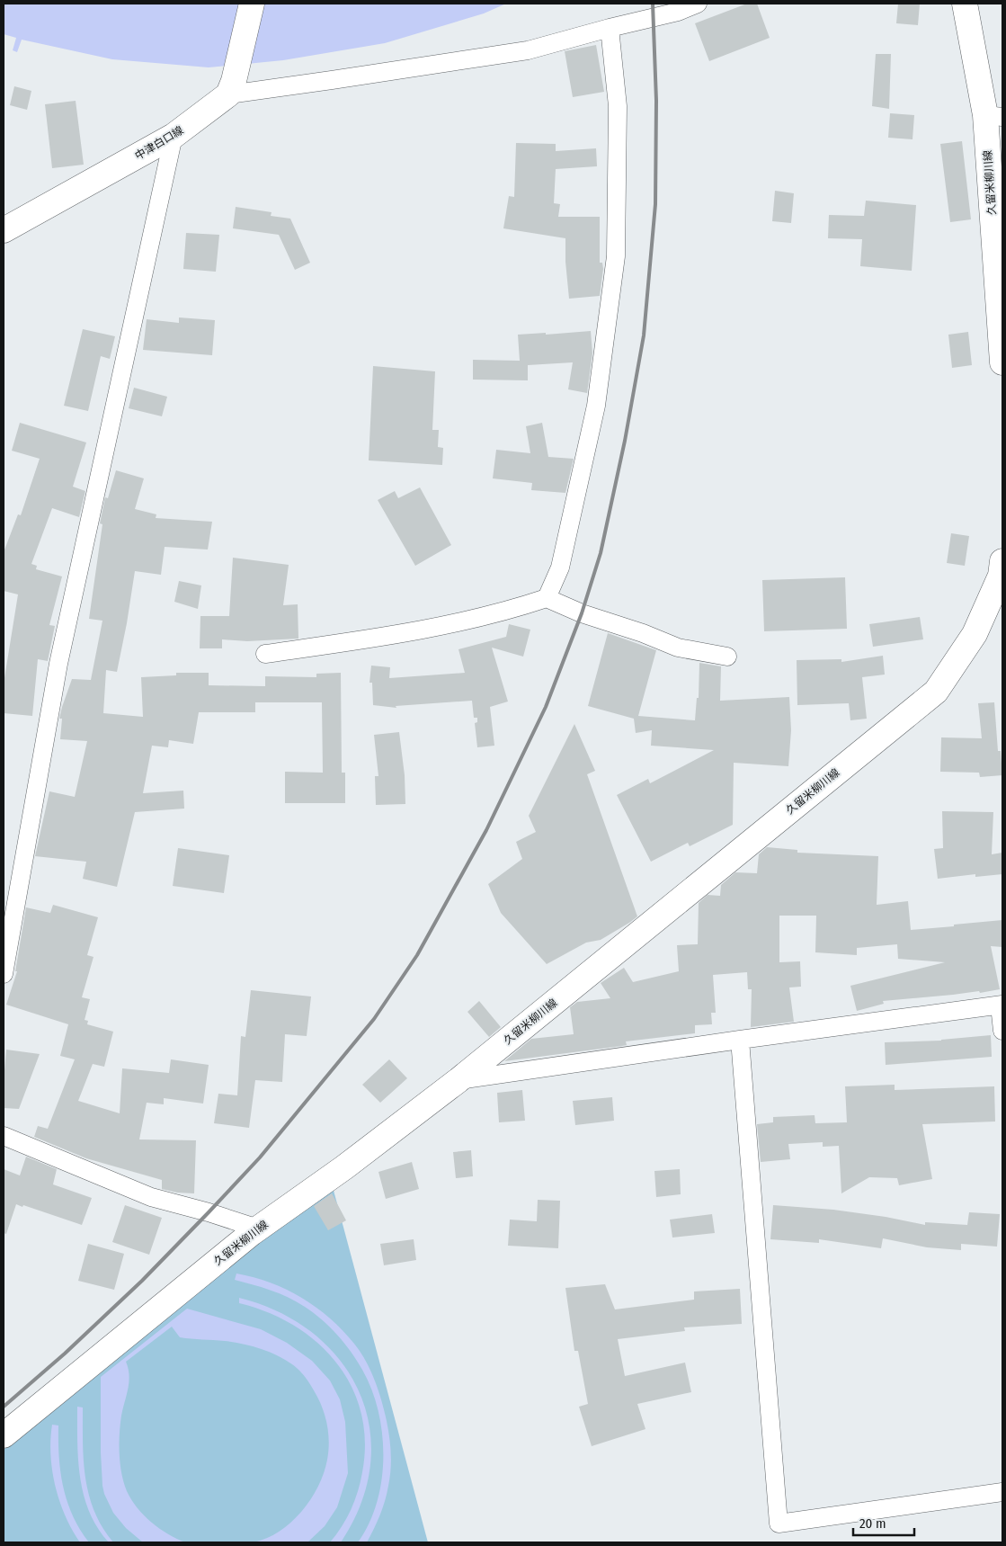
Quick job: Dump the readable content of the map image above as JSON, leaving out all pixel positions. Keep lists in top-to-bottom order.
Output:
{
  "streets": {
    "main road": ["中津白口線", "久留米柳川線"]
  },
  "scale_bar": "20 m"
}
